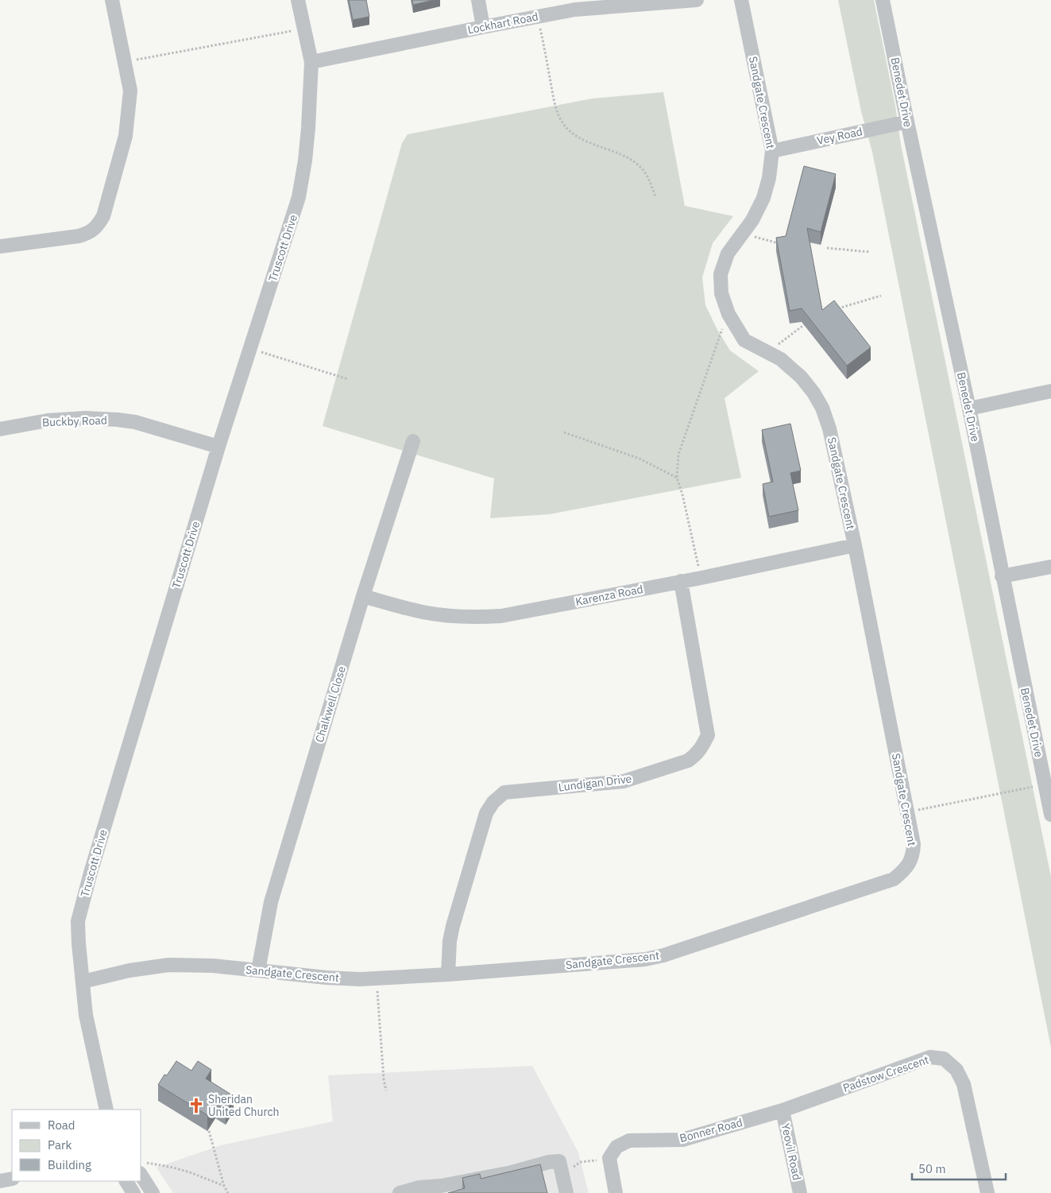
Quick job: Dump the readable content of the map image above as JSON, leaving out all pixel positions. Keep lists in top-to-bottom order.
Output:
{
  "streets": {
    "street": [
      "Lockhart Road",
      "Benedet Drive",
      "Sandgate Crescent",
      "Vey Road",
      "Truscott Drive",
      "Buckby Road",
      "Karenza Road",
      "Chalkwell Close",
      "Lundigan Drive",
      "Padstow Crescent",
      "Bonner Road",
      "Yeovil Road"
    ]
  },
  "crossings": [
    ["Lockhart Road", "Truscott Drive"],
    ["Benedet Drive", "Vey Road"],
    ["Sandgate Crescent", "Vey Road"],
    ["Sandgate Crescent", "Truscott Drive"],
    ["Sandgate Crescent", "Karenza Road"],
    ["Sandgate Crescent", "Chalkwell Close"],
    ["Sandgate Crescent", "Lundigan Drive"],
    ["Truscott Drive", "Buckby Road"],
    ["Karenza Road", "Chalkwell Close"],
    ["Karenza Road", "Lundigan Drive"],
    ["Padstow Crescent", "Bonner Road"],
    ["Padstow Crescent", "Yeovil Road"],
    ["Bonner Road", "Yeovil Road"]
  ],
  "places": {
    "church": ["Sheridan United Church"]
  },
  "legend": ["Road", "Park", "Building"],
  "scale_bar": "50 m"
}
